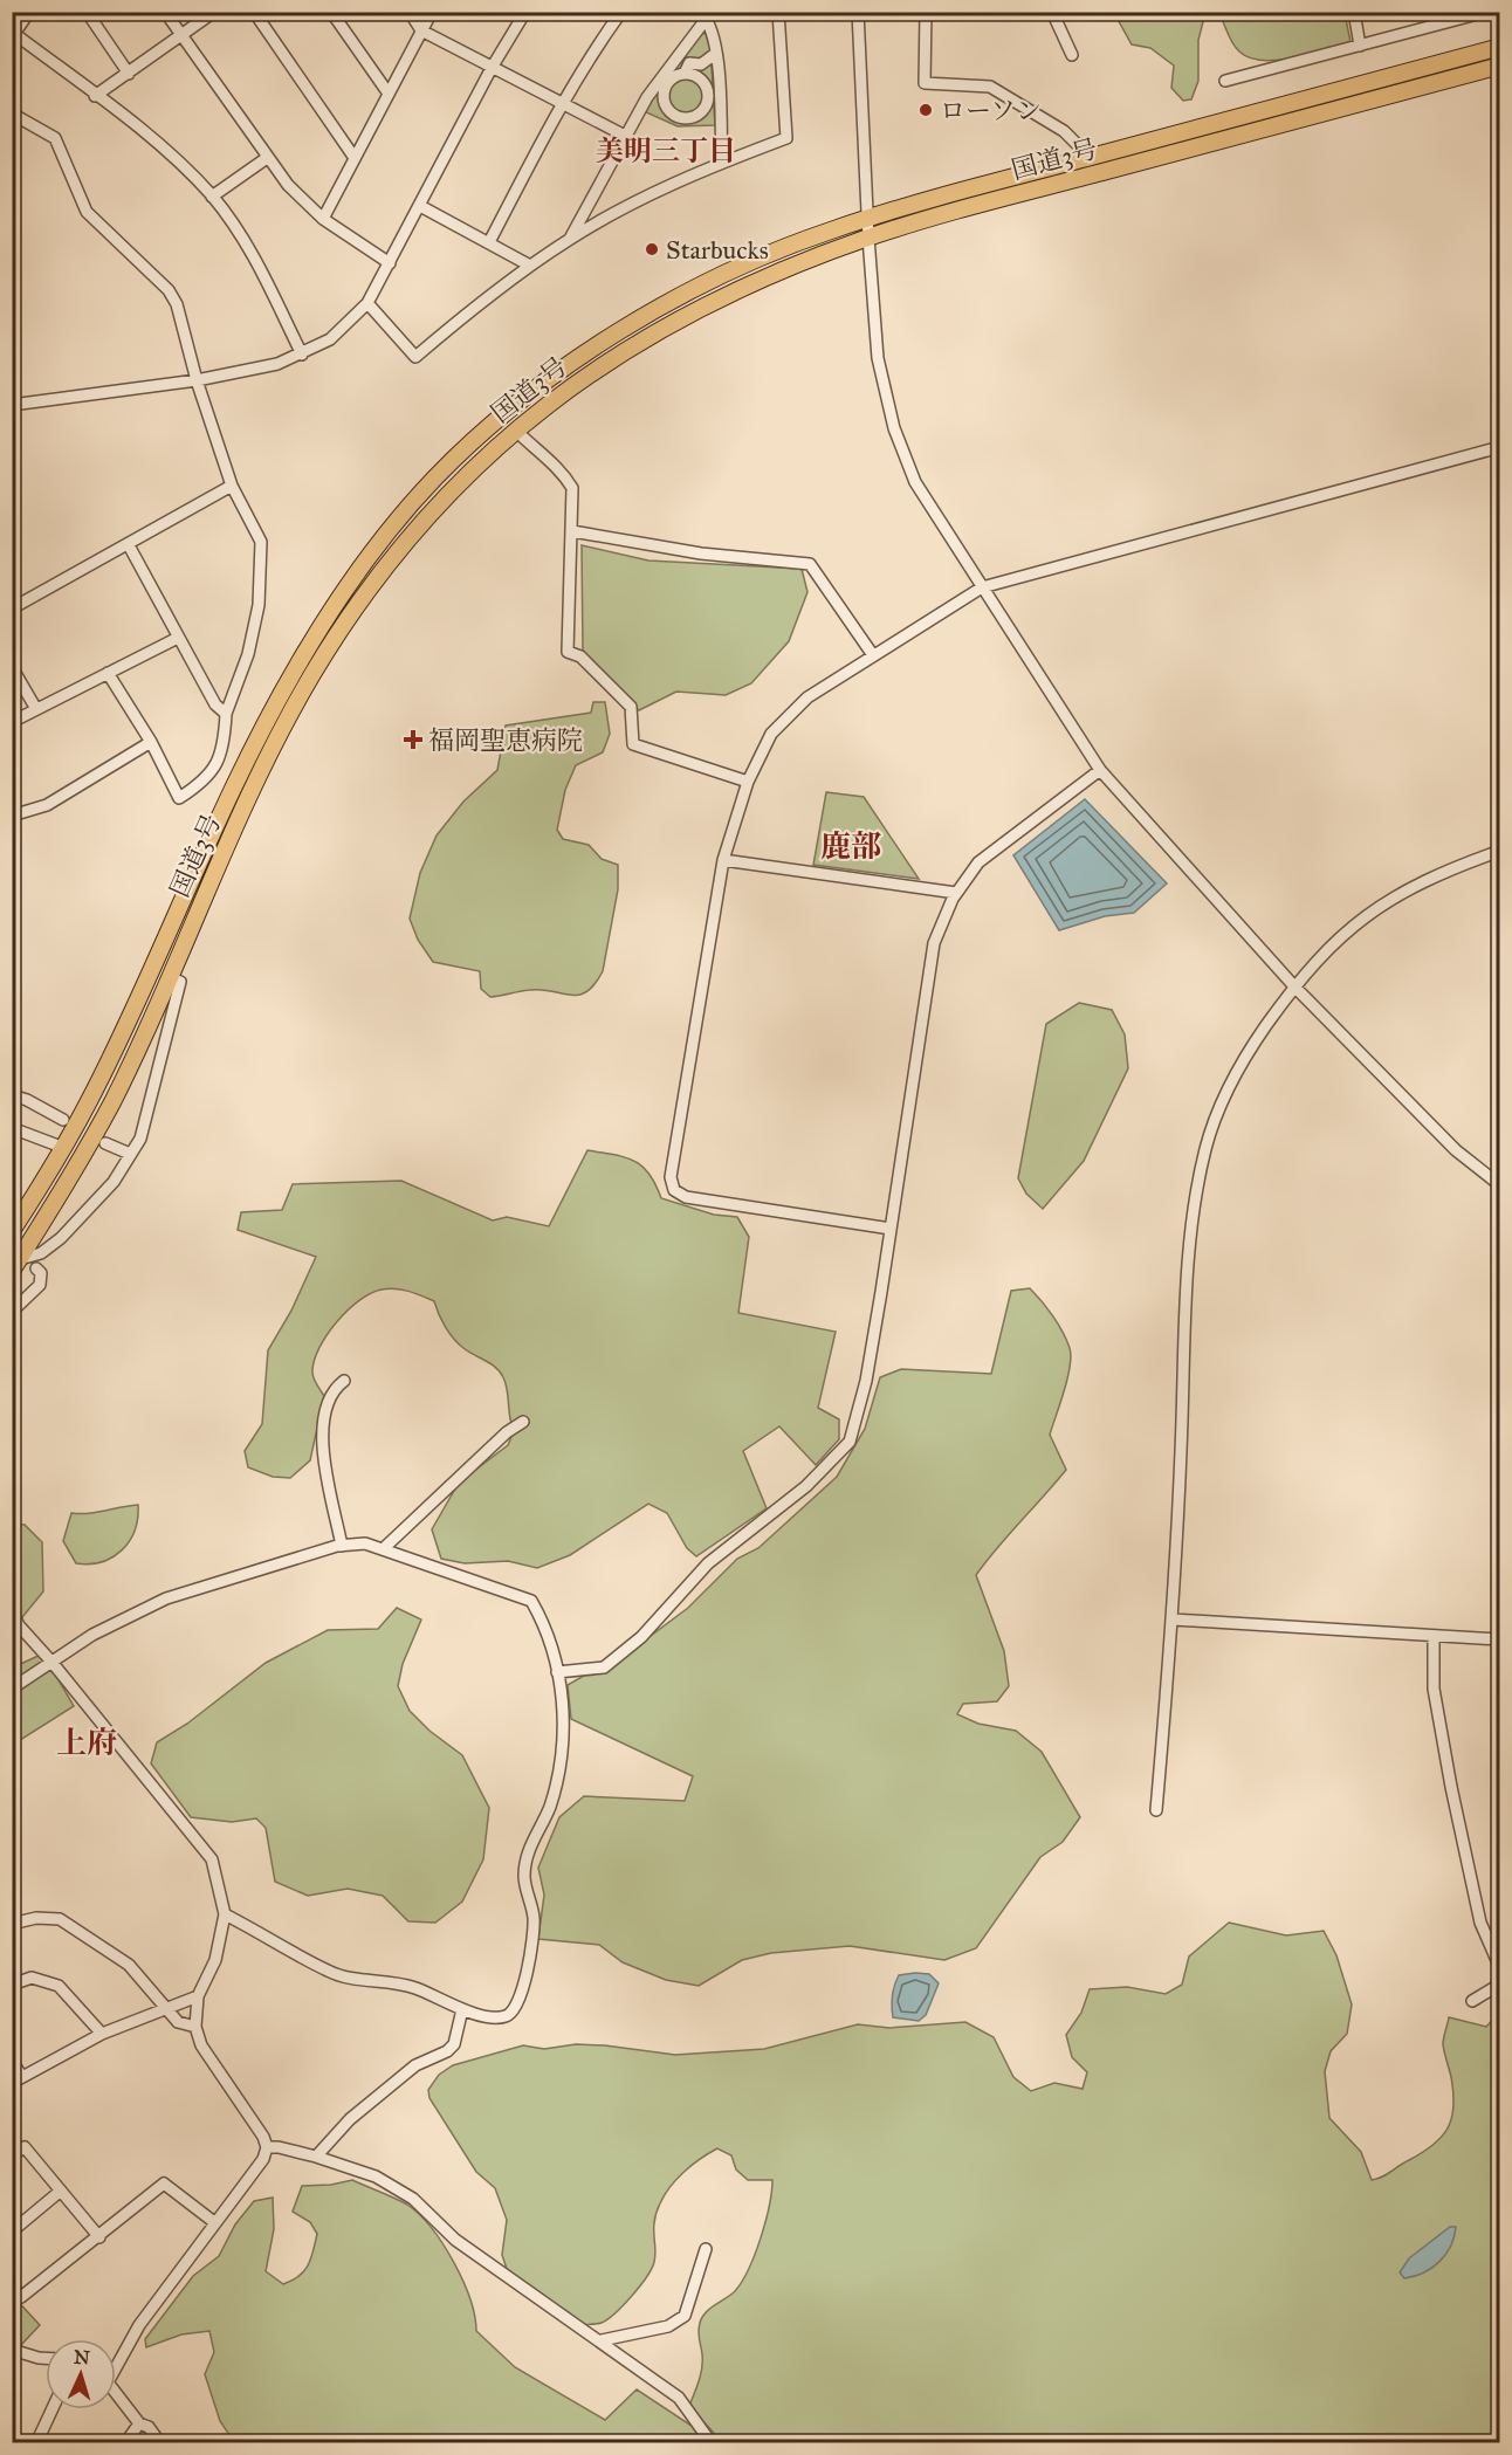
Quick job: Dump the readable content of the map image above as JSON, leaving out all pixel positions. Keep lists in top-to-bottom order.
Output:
{
  "streets": {
    "highway": ["国道3号"]
  },
  "districts": ["美明三丁目", "鹿部", "上府"],
  "places": {
    "other": ["ローソン", "Starbucks"],
    "health": ["福岡聖恵病院"]
  },
  "north": "top"
}
